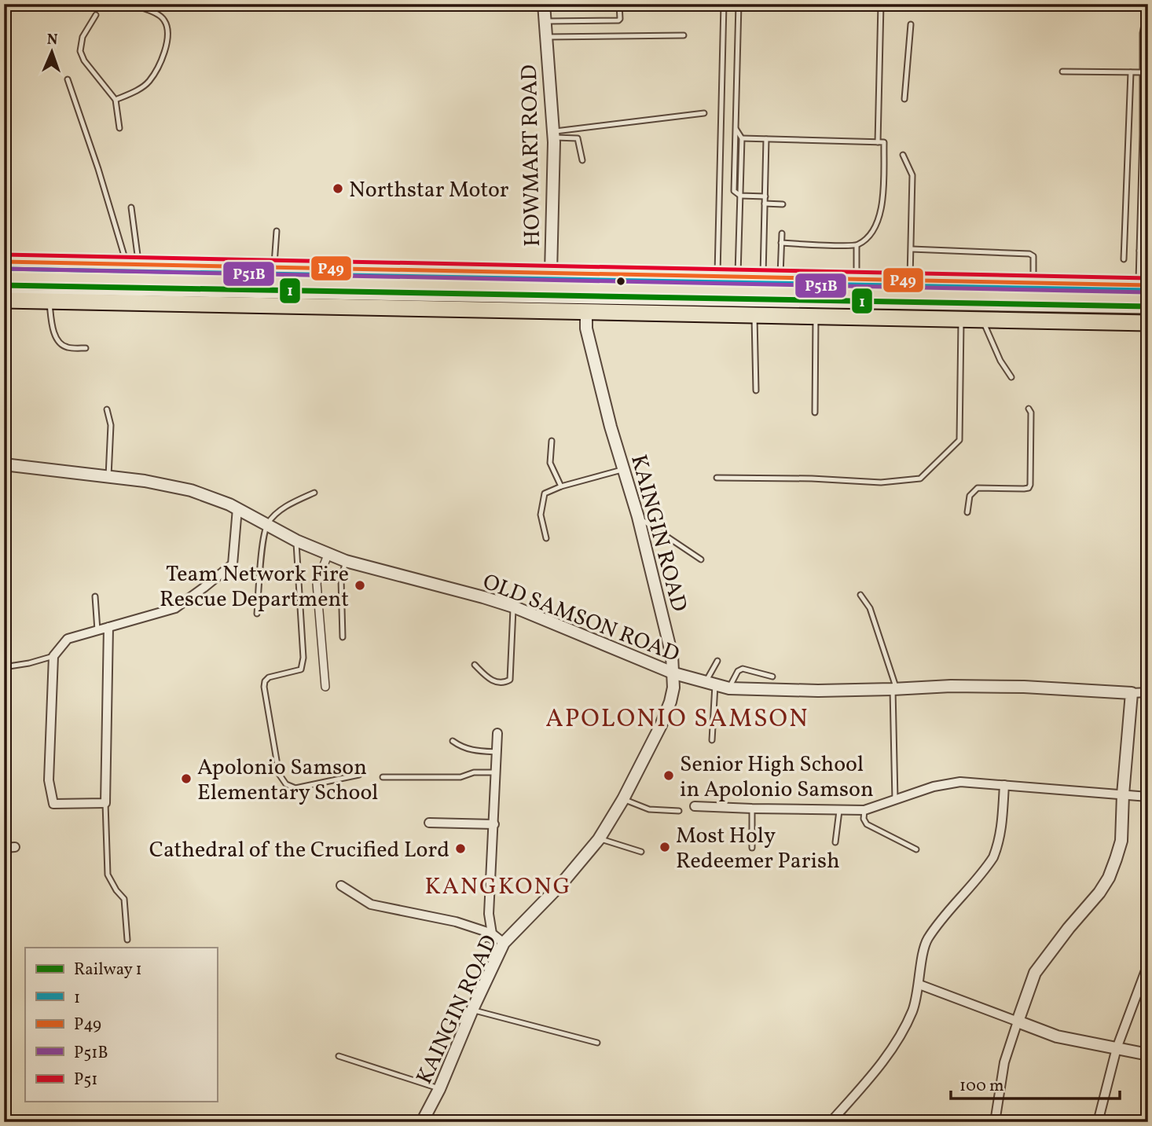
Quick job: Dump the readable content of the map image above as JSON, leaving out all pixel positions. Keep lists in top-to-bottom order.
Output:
{
  "streets": {
    "street": ["HOWMART ROAD", "KAINGIN ROAD", "OLD SAMSON ROAD"]
  },
  "crossings": [
    ["KAINGIN ROAD", "OLD SAMSON ROAD"]
  ],
  "districts": ["APOLONIO SAMSON", "KANGKONG"],
  "places": [
    "Northstar Motor",
    "Team Network Fire Rescue Department",
    "Senior High School in Apolonio Samson",
    "Apolonio Samson Elementary School",
    "Most Holy Redeemer Parish",
    "Cathedral of the Crucified Lord"
  ],
  "lines": [
    "transit line P51",
    "transit line P49",
    "transit line 1",
    "transit line P51B",
    "rail line 1"
  ],
  "legend": [
    "Railway 1",
    "1",
    "P49",
    "P51B",
    "P51"
  ],
  "scale_bar": "100 m",
  "north": "top"
}
